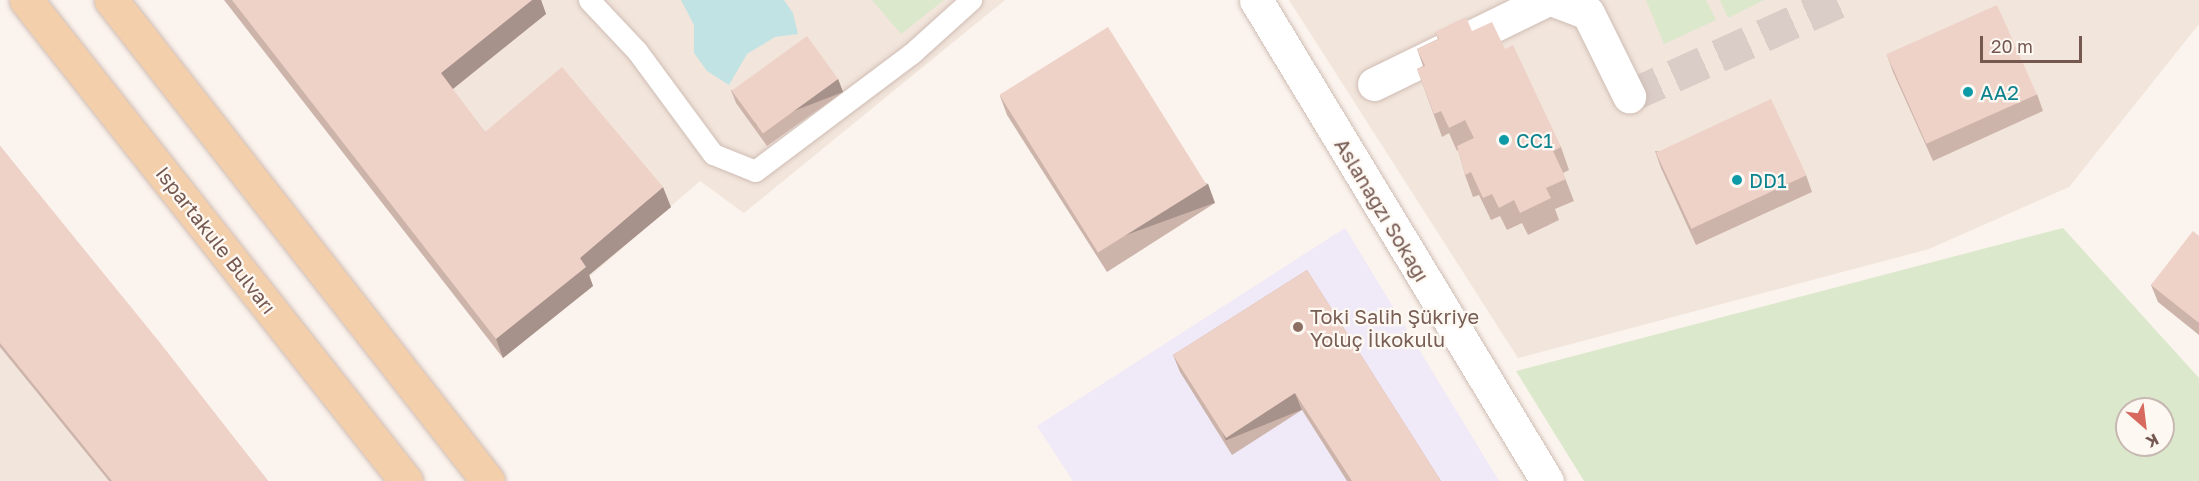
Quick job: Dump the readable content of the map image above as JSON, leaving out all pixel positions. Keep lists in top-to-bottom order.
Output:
{
  "streets": {
    "main road": ["Ispartakule Bulvarı"],
    "street": ["Aslanağzı Sokağı"]
  },
  "places": [
    "AA2",
    "CC1",
    "DD1",
    "Toki Salih Şükriye Yoluç İlkokulu"
  ],
  "scale_bar": "20 m",
  "north": "bottom right"
}
